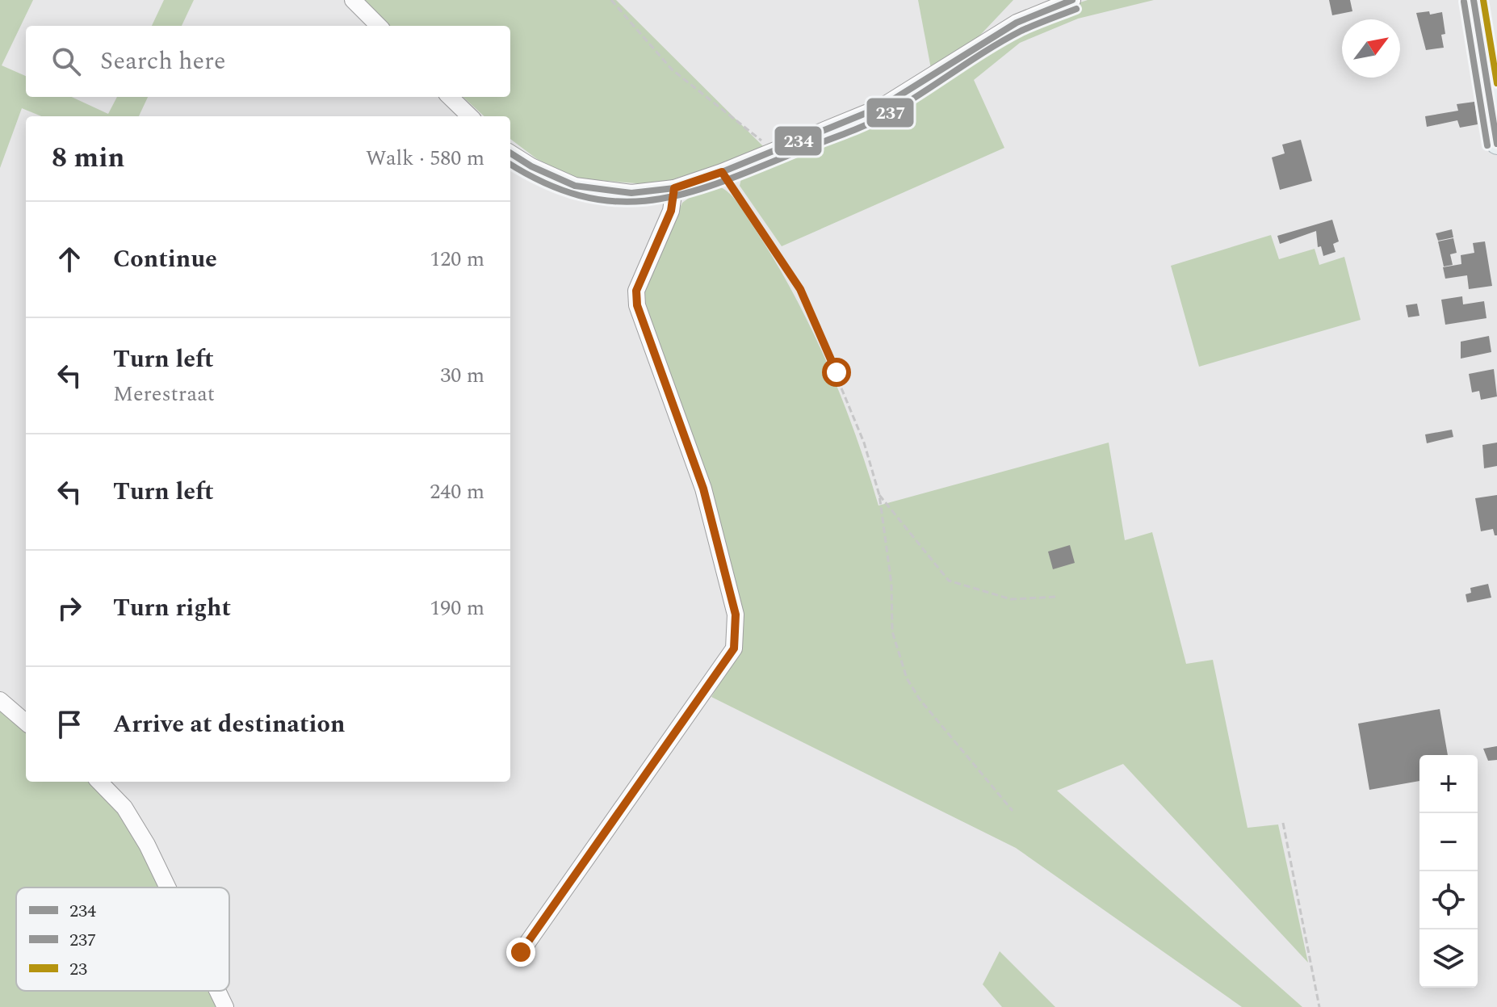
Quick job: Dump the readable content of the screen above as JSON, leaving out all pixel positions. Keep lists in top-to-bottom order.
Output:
{
  "lines": ["transit line 234", "transit line 23", "transit line 237"],
  "legend": ["234", "237", "23"],
  "north": "top right",
  "page": {
    "search": "Search here",
    "heading": ["8 min", "Walk · 580 m"],
    "list": [
      ["Continue", "120 m"],
      ["Turn left", "Merestraat", "30 m"],
      ["Turn left", "240 m"],
      ["Turn right", "190 m"],
      "Arrive at destination"
    ],
    "map_buttons": ["+", "−"]
  }
}
